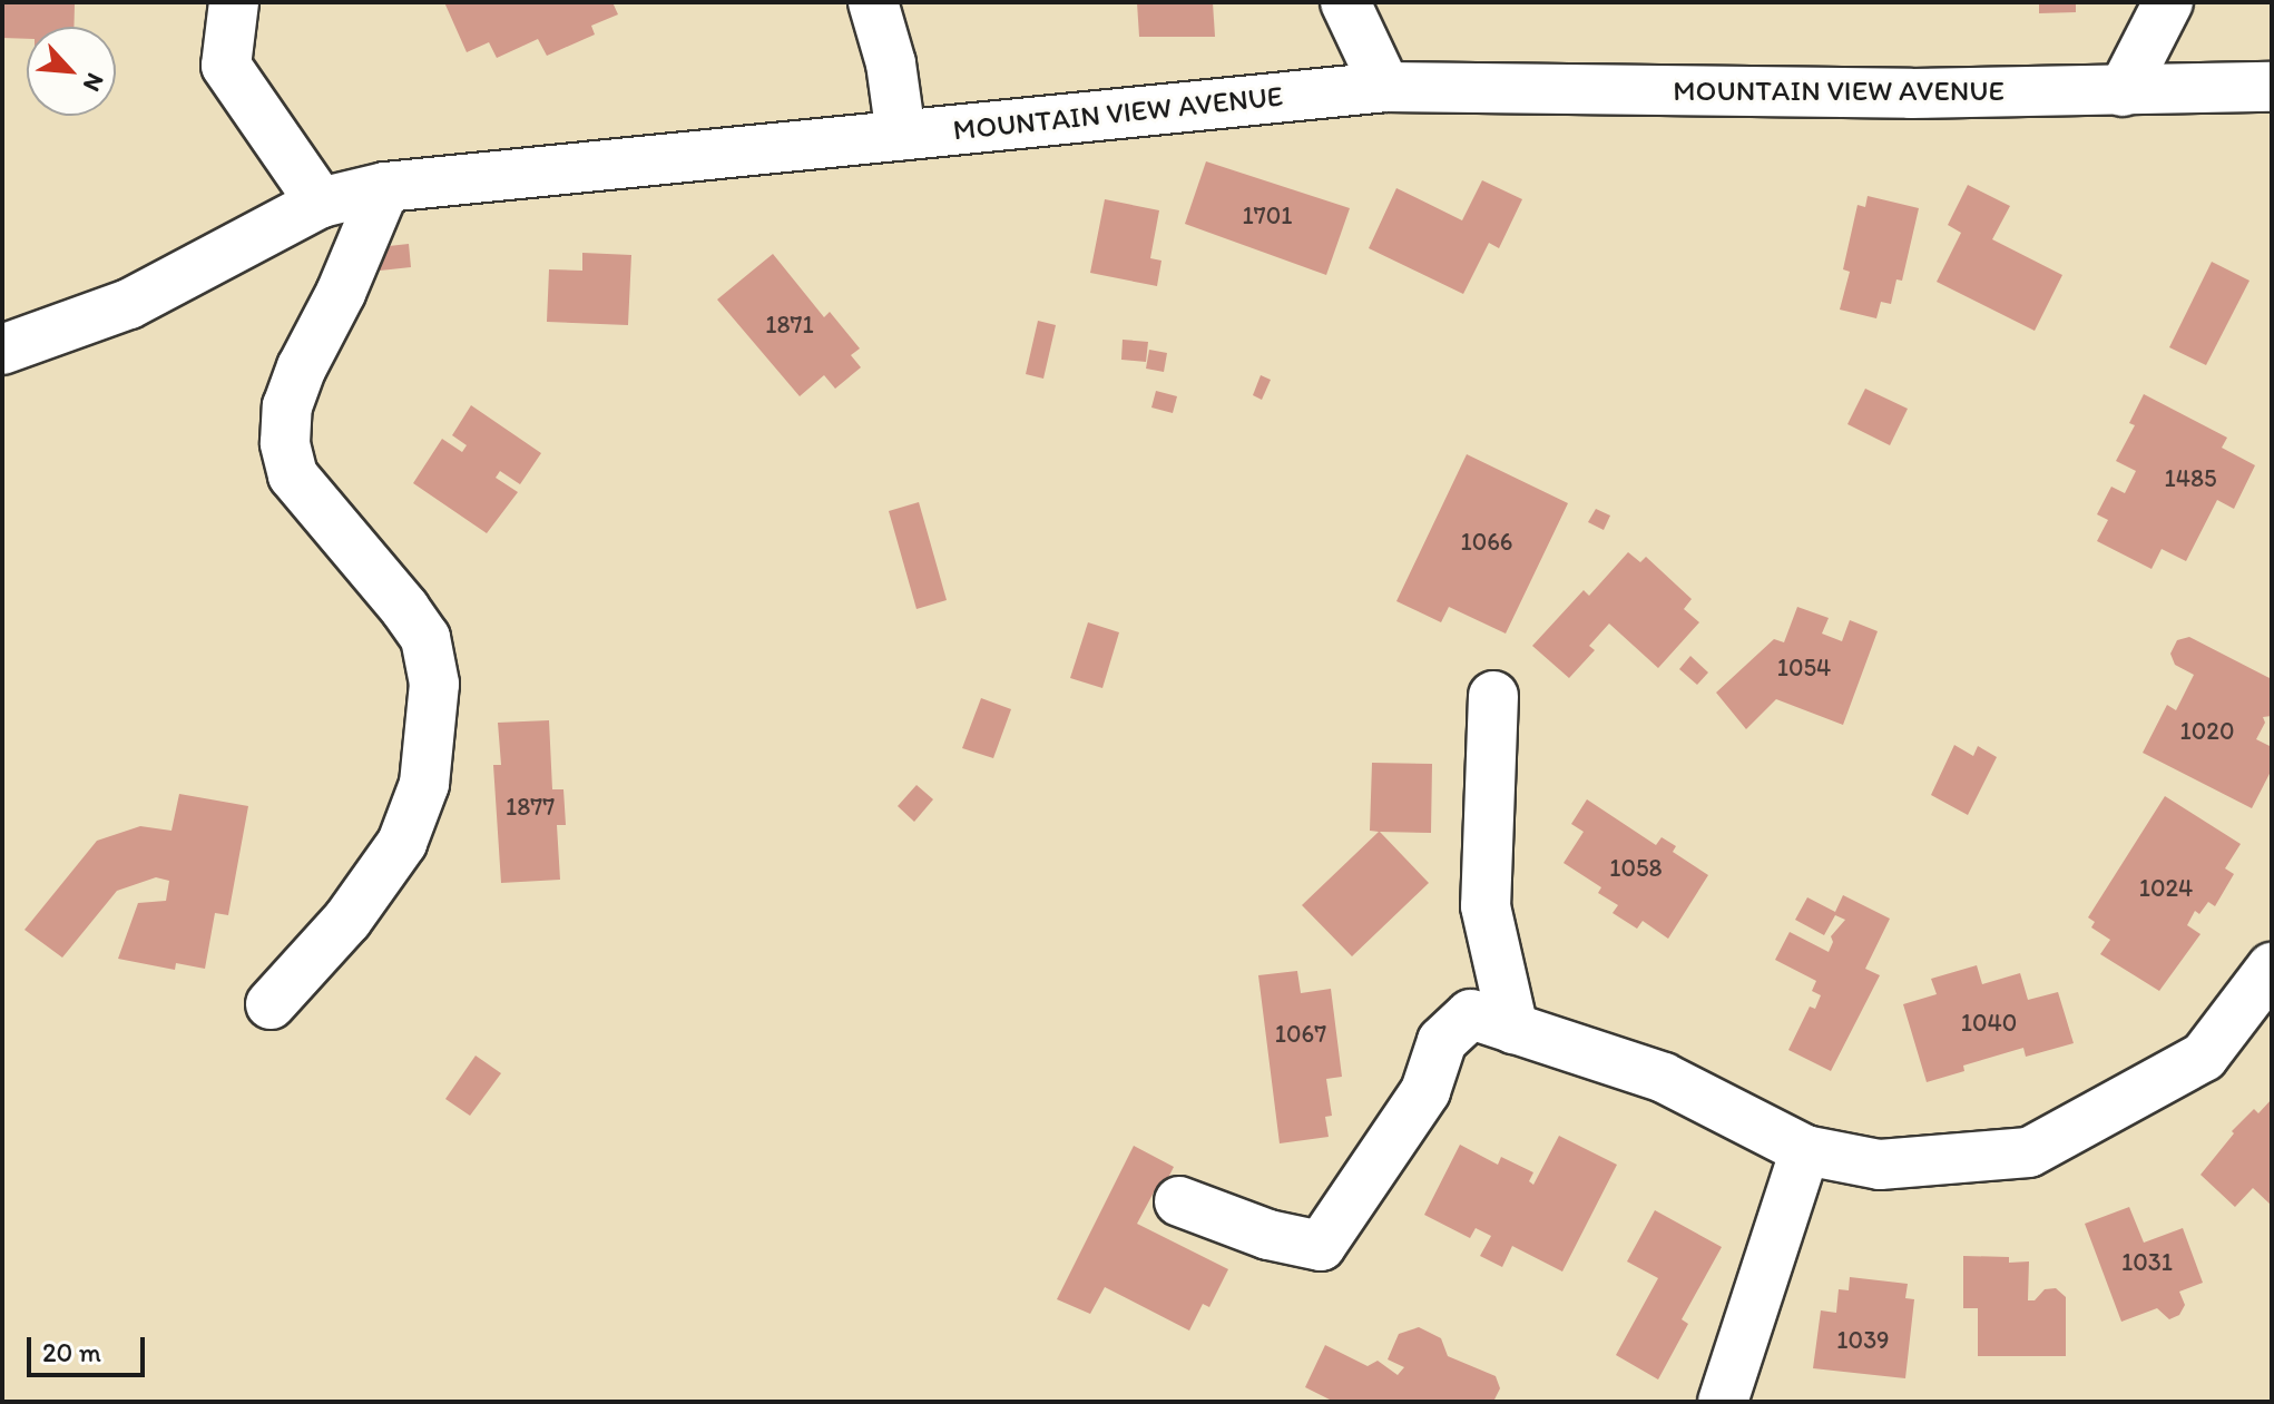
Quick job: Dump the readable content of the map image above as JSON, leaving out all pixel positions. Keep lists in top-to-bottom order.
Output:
{
  "streets": {
    "street": ["MOUNTAIN VIEW AVENUE"]
  },
  "house_numbers": [
    "1701",
    "1871",
    "1485",
    "1066",
    "1054",
    "1020",
    "1877",
    "1058",
    "1024",
    "1040",
    "1067",
    "1031",
    "1039"
  ],
  "scale_bar": "20 m",
  "north": "bottom right"
}
